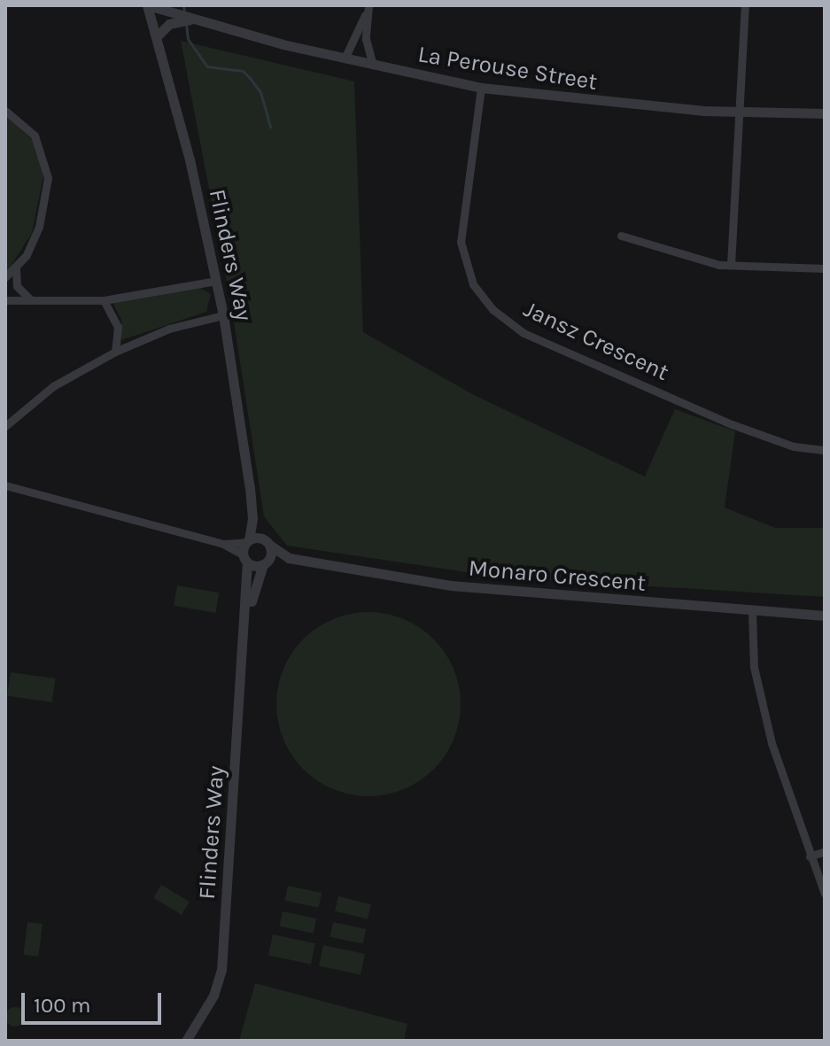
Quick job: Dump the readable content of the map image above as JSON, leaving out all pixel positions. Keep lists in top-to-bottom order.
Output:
{
  "streets": {
    "street": [
      "La Perouse Street",
      "Flinders Way",
      "Jansz Crescent",
      "Monaro Crescent"
    ]
  },
  "crossings": [
    ["La Perouse Street", "Flinders Way"],
    ["La Perouse Street", "Jansz Crescent"],
    ["Flinders Way", "Monaro Crescent"]
  ],
  "scale_bar": "100 m"
}
